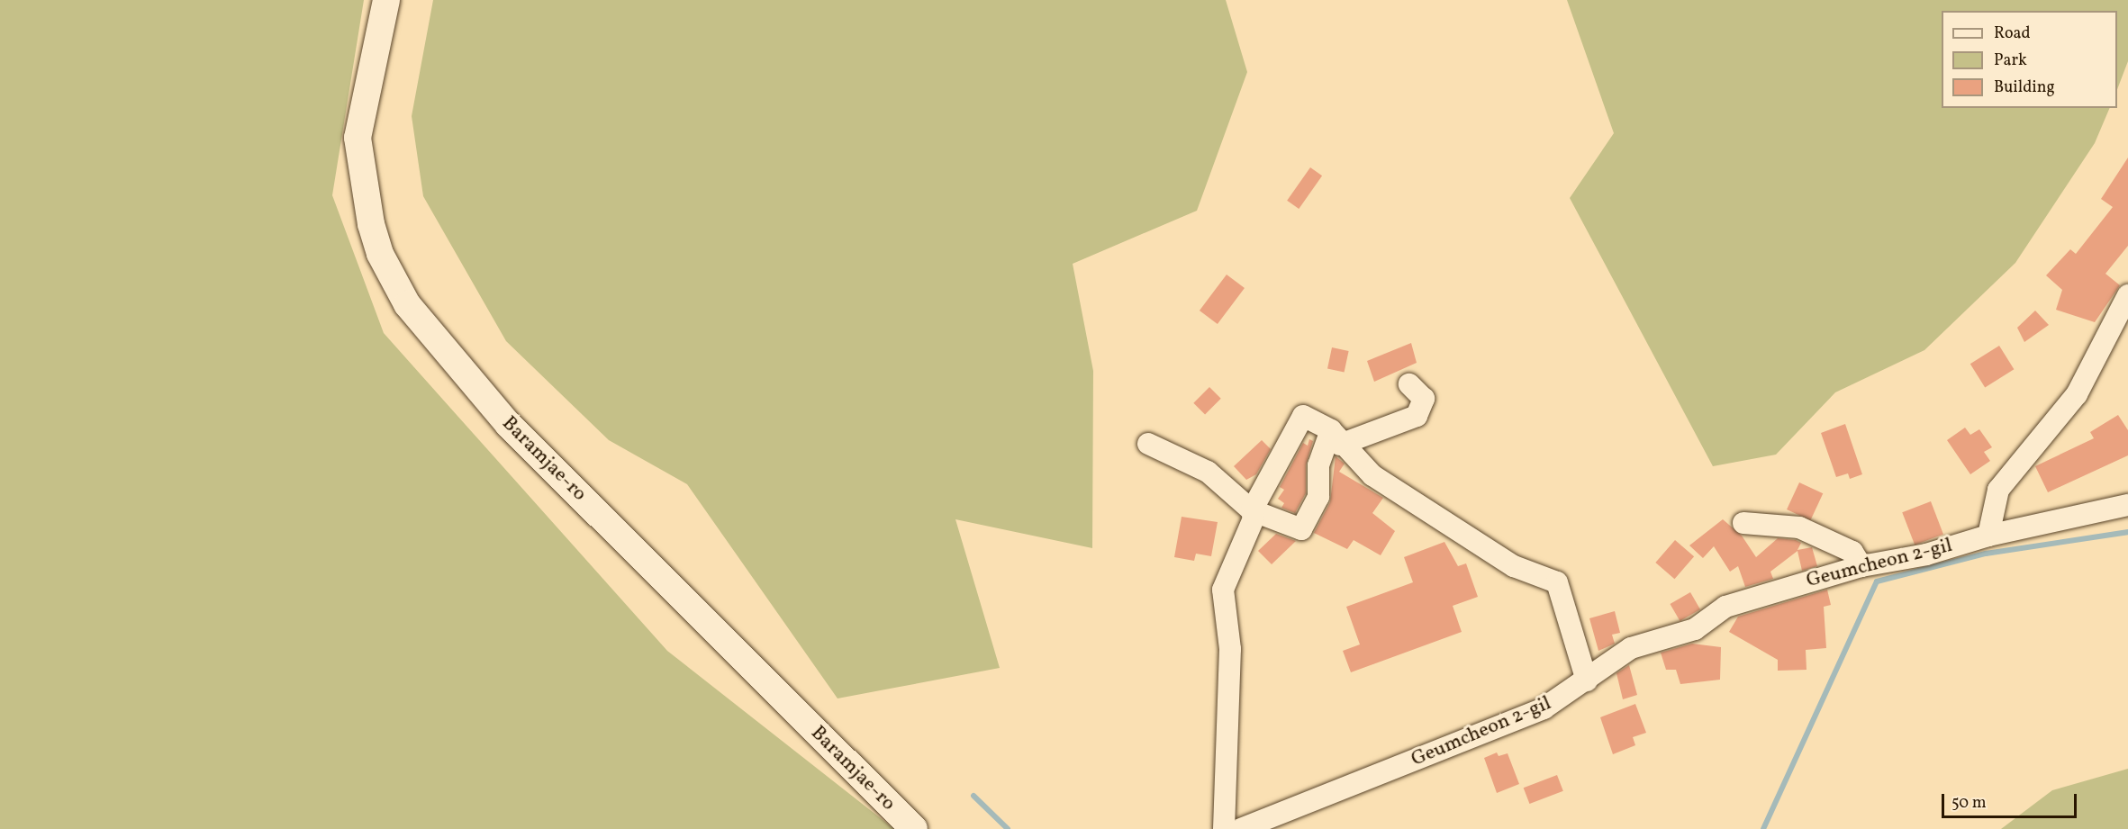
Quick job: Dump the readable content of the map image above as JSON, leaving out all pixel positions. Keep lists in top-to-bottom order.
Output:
{
  "streets": {
    "street": ["Baramjae-ro", "Geumcheon 2-gil"]
  },
  "legend": ["Road", "Park", "Building"],
  "scale_bar": "50 m"
}
